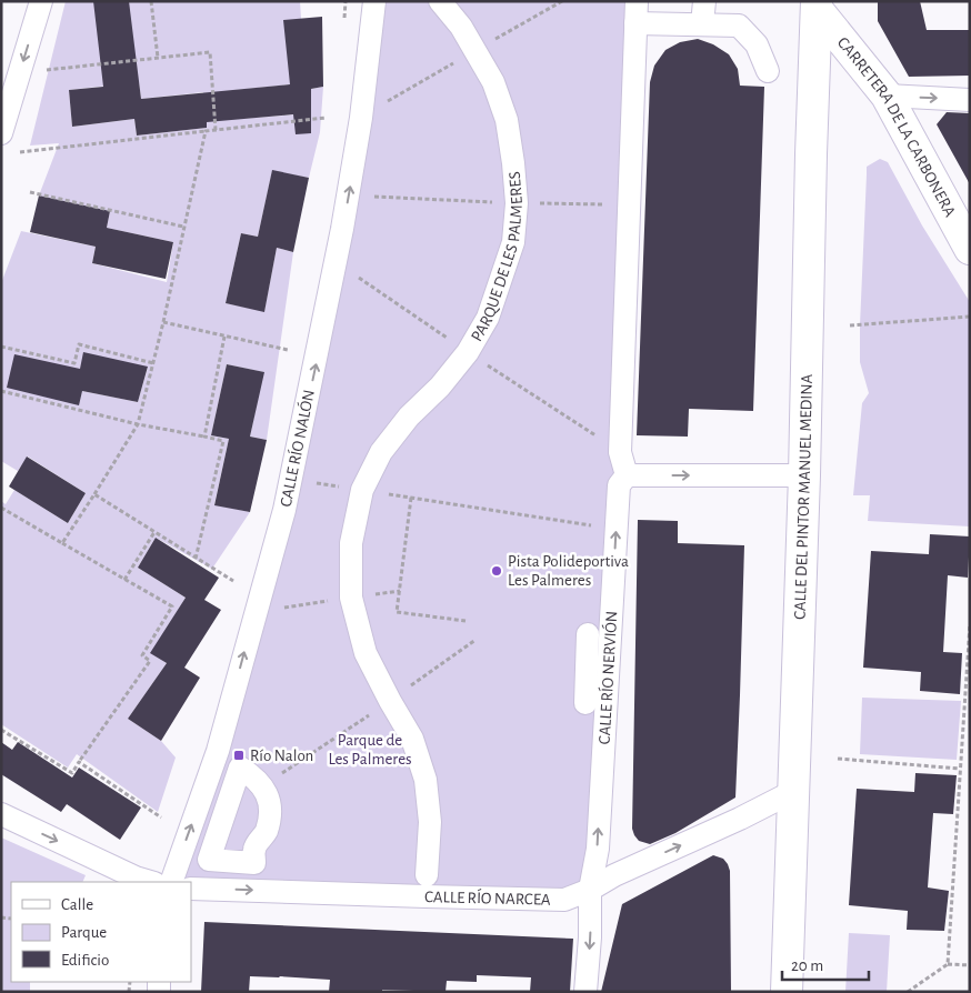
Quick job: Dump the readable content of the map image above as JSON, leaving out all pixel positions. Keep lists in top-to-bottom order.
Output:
{
  "streets": {
    "main road": ["CARRETERA DE LA CARBONERA", "CALLE DEL PINTOR MANUEL MEDINA"],
    "street": [
      "PARQUE DE LES PALMERES",
      "CALLE RÍO NALÓN",
      "CALLE RÍO NERVIÓN",
      "CALLE RÍO NARCEA"
    ]
  },
  "crossings": [
    ["CARRETERA DE LA CARBONERA", "CALLE DEL PINTOR MANUEL MEDINA"],
    ["CALLE DEL PINTOR MANUEL MEDINA", "CALLE RÍO NARCEA"],
    ["CALLE RÍO NERVIÓN", "CALLE RÍO NARCEA"]
  ],
  "one_way": ["CALLE RÍO NALÓN", "CALLE RÍO NARCEA"],
  "parks": ["Parque de Les Palmeres"],
  "places": {
    "other": ["Pista Polideportiva Les Palmeres"],
    "transit": ["Río Nalon"]
  },
  "legend": ["Calle", "Parque", "Edificio"],
  "scale_bar": "20 m"
}
